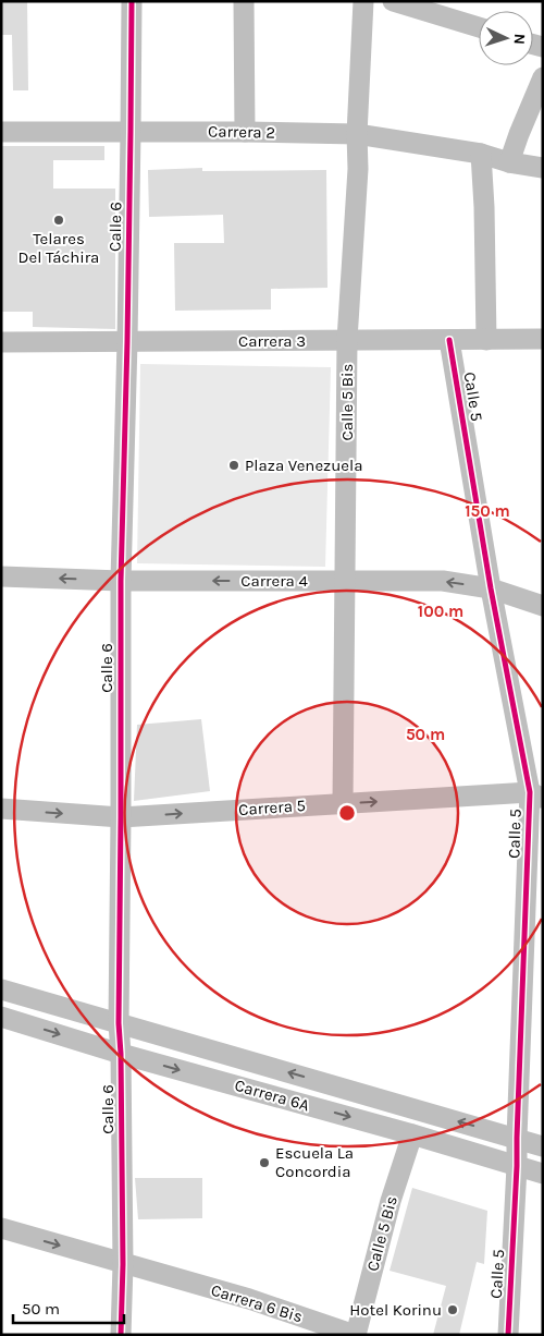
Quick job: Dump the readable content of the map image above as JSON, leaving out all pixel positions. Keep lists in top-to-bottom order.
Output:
{
  "streets": {
    "street": [
      "Carrera 2",
      "Calle 6",
      "Carrera 3",
      "Calle 5",
      "Calle 5 Bis",
      "Carrera 4",
      "Carrera 5",
      "Carrera 6A",
      "Carrera 6 Bis"
    ]
  },
  "crossings": [
    ["Carrera 2", "Calle 6"],
    ["Carrera 2", "Calle 5 Bis"],
    ["Calle 6", "Carrera 3"],
    ["Calle 6", "Carrera 4"],
    ["Calle 6", "Carrera 5"],
    ["Calle 6", "Carrera 6A"],
    ["Calle 6", "Carrera 6 Bis"],
    ["Carrera 3", "Calle 5"],
    ["Carrera 3", "Calle 5 Bis"],
    ["Calle 5", "Carrera 4"],
    ["Calle 5", "Carrera 5"],
    ["Calle 5", "Carrera 6A"],
    ["Calle 5 Bis", "Carrera 4"],
    ["Calle 5 Bis", "Carrera 5"],
    ["Calle 5 Bis", "Carrera 6A"],
    ["Calle 5 Bis", "Carrera 6 Bis"]
  ],
  "one_way": ["Carrera 4", "Carrera 5"],
  "places": [
    "Telares Del Táchira",
    "Plaza Venezuela",
    "Escuela La Concordia",
    "Hotel Korinu"
  ],
  "scale_bar": "50 m",
  "north": "right",
  "rings": ["150 m", "100 m", "50 m"]
}
